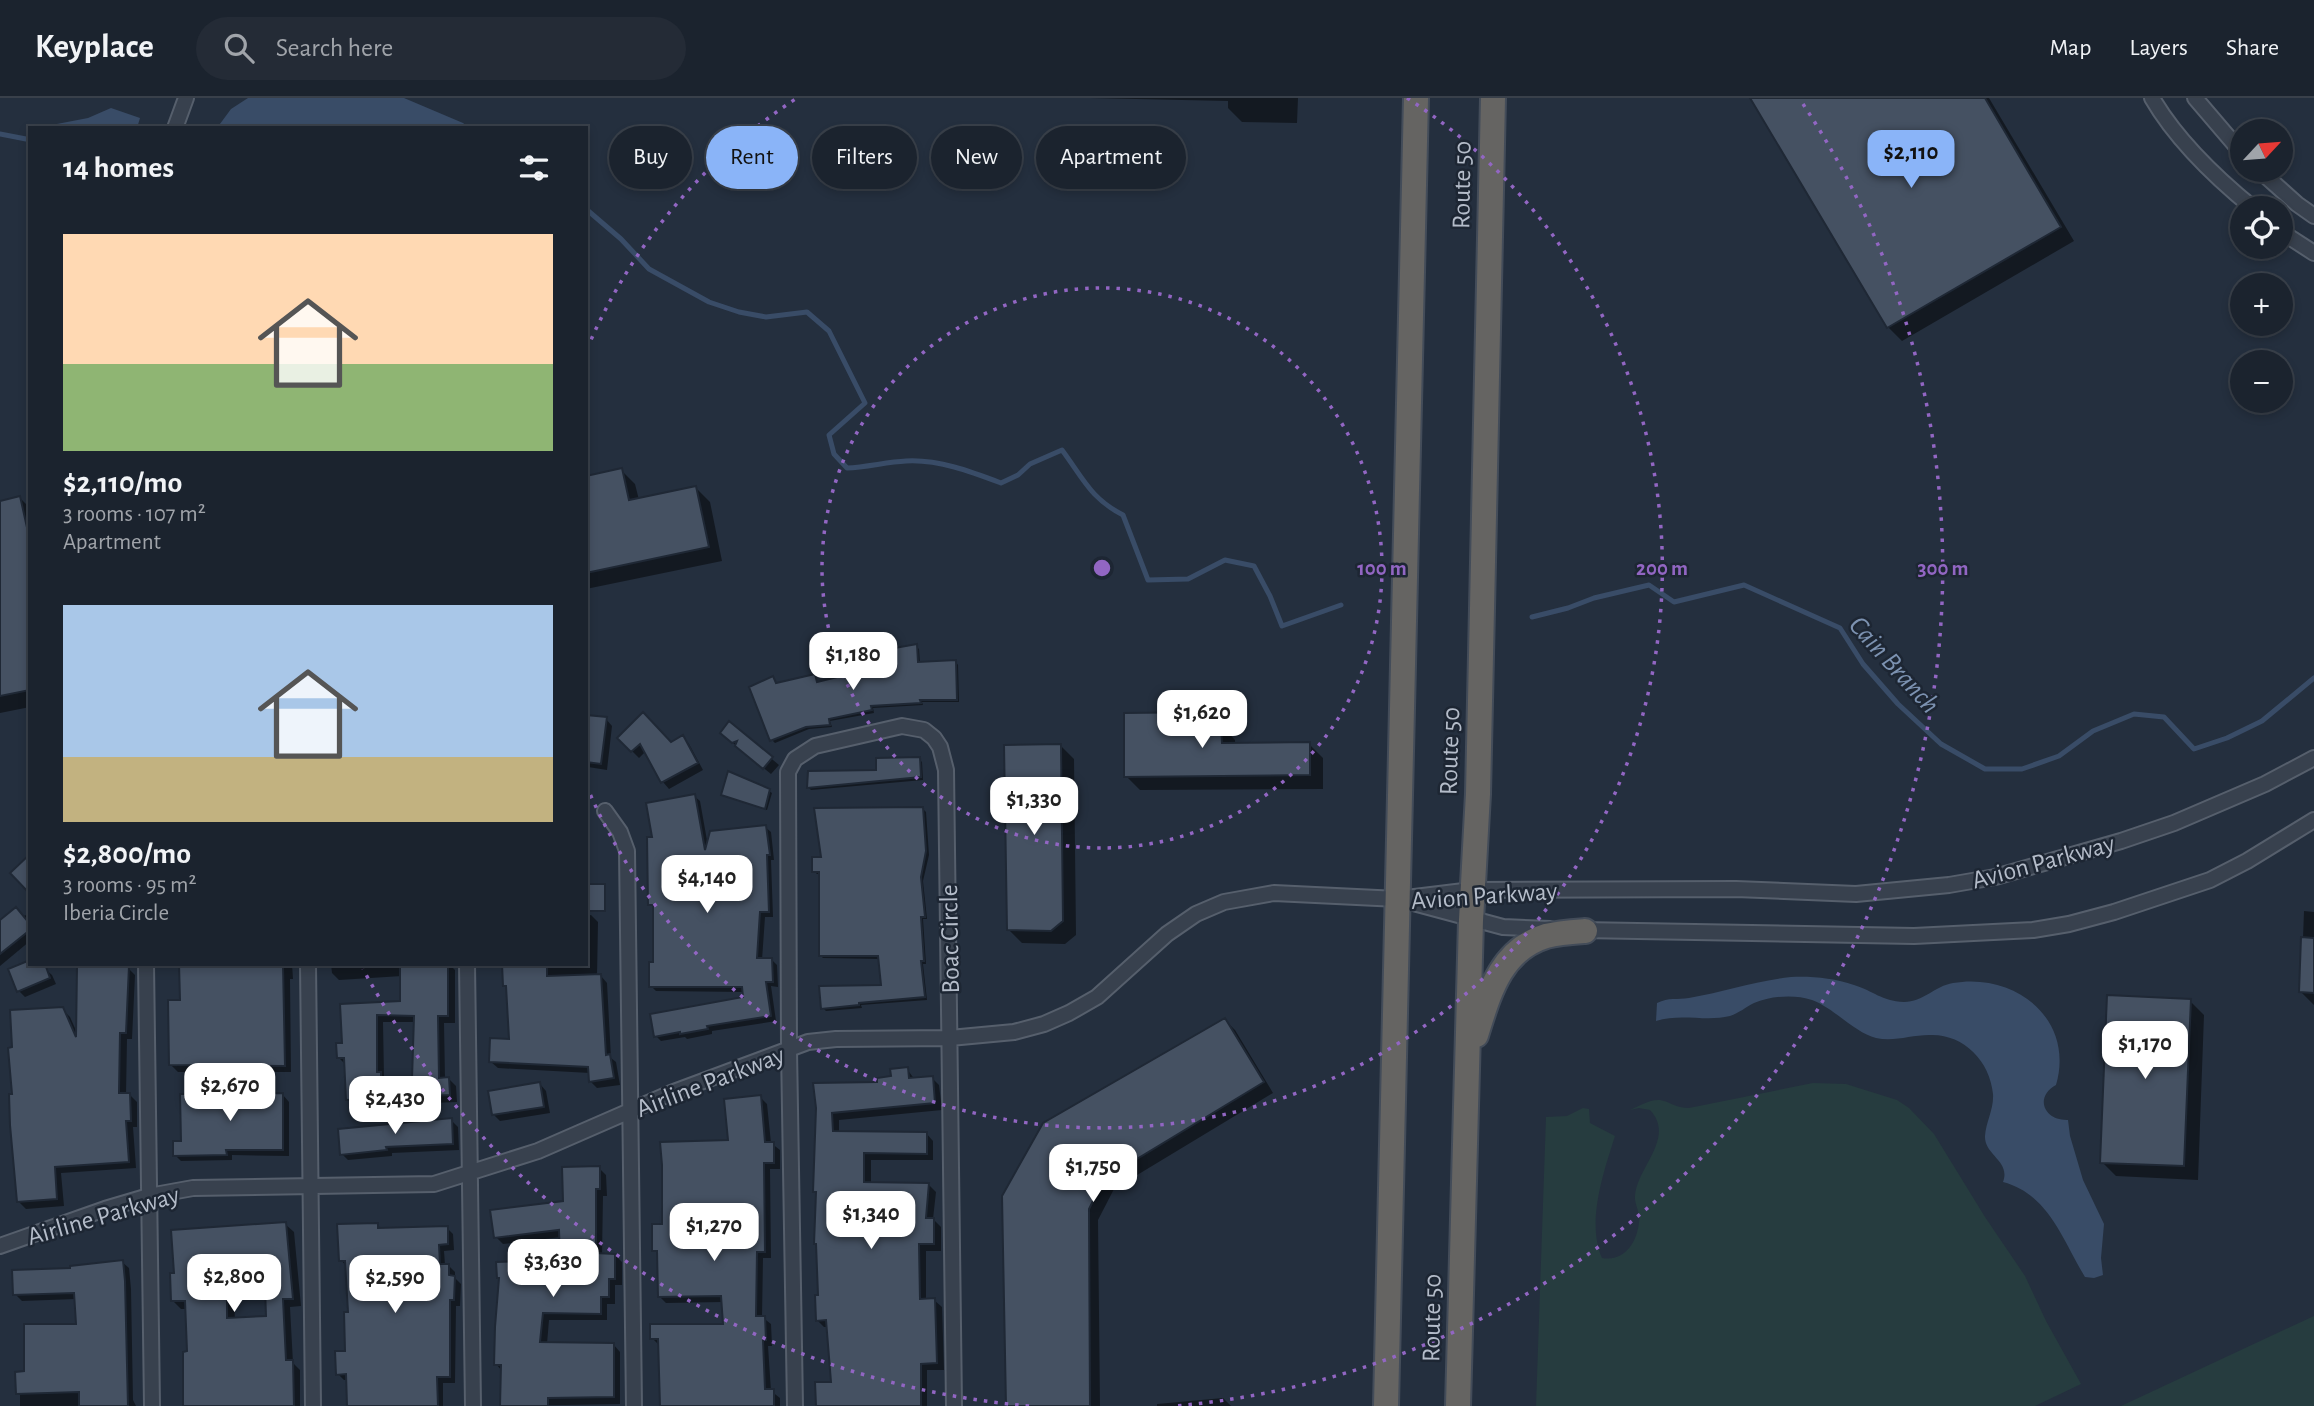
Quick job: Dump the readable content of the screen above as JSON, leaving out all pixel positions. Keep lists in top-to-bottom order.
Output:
{
  "streets": {
    "highway": ["Route 50"],
    "street": ["Avion Parkway", "Boac Circle", "Airline Parkway"]
  },
  "crossings": [
    ["Route 50", "Avion Parkway"],
    ["Route 50", "Airline Parkway"],
    ["Avion Parkway", "Airline Parkway"],
    ["Boac Circle", "Airline Parkway"]
  ],
  "water": ["Cain Branch"],
  "north": "top right",
  "page": {
    "header": "Keyplace",
    "search": "Search here",
    "nav": ["Map", "Layers", "Share"],
    "map_buttons": ["+", "−"],
    "chip": [
      "Buy",
      "Rent",
      "Filters",
      "New",
      "Apartment"
    ],
    "heading": "14 homes",
    "price": [
      "$2,110",
      "$1,180",
      "$1,620",
      "$1,330",
      "$4,140",
      "$1,170",
      "$2,670",
      "$2,430",
      "$1,750",
      "$1,340",
      "$1,270",
      "$3,630",
      "$2,800",
      "$2,590"
    ],
    "list": [
      {
        "name": "$2,110/mo",
        "note": "3 rooms · 107 m² · Apartment"
      },
      {
        "name": "$2,800/mo",
        "note": "3 rooms · 95 m² · Iberia Circle"
      }
    ]
  },
  "rings": ["100 m", "200 m", "300 m"]
}
